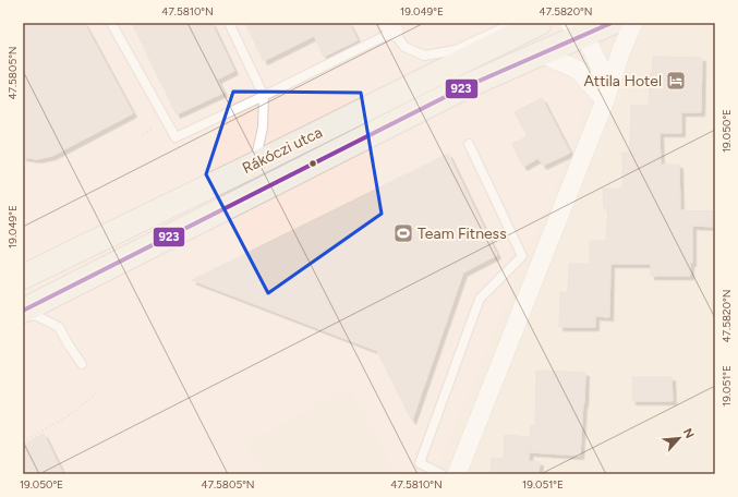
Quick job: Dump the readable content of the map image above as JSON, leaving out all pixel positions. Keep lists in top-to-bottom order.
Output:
{
  "streets": {
    "main road": ["Rákóczi utca"]
  },
  "places": {
    "hotel": ["Attila Hotel"],
    "sports": ["Team Fitness"]
  },
  "lines": ["transit line 923"],
  "north": "top right",
  "coordinates": [
    "47.5810°N",
    "19.049°E",
    "47.5820°N",
    "47.5805°N",
    "19.050°E",
    "19.051°E"
  ]
}
